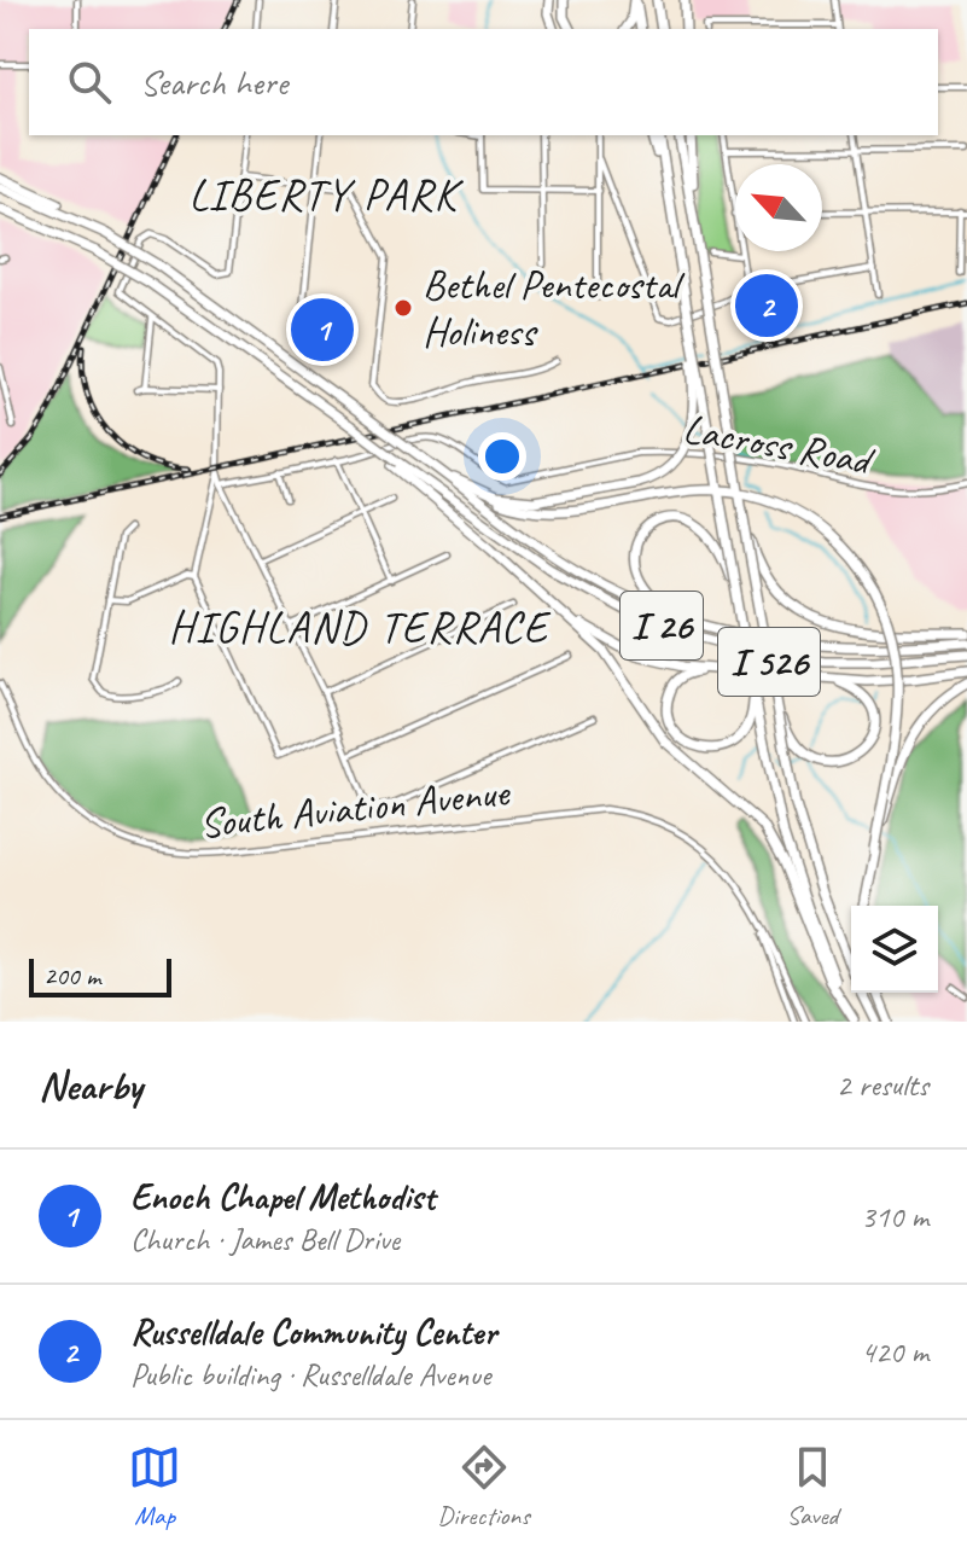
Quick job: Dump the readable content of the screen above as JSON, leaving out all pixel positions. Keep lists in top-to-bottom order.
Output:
{
  "streets": {
    "highway": ["I 26", "I 526"],
    "street": ["Lacross Road", "South Aviation Avenue"]
  },
  "districts": ["LIBERTY PARK", "HIGHLAND TERRACE"],
  "places": ["Bethel Pentecostal Holiness"],
  "scale_bar": "200 m",
  "north": "top left",
  "page": {
    "search": "Search here",
    "pins": ["2", "1"],
    "scale": "200 m",
    "heading": ["Nearby", "2 results"],
    "list": [
      {
        "mark": "1",
        "name": "Enoch Chapel Methodist",
        "note": "Church · James Bell Drive",
        "value": "310 m"
      },
      {
        "mark": "2",
        "name": "Russelldale Community Center",
        "note": "Public building · Russelldale Avenue",
        "value": "420 m"
      }
    ],
    "nav": ["Map", "Directions", "Saved"]
  }
}
